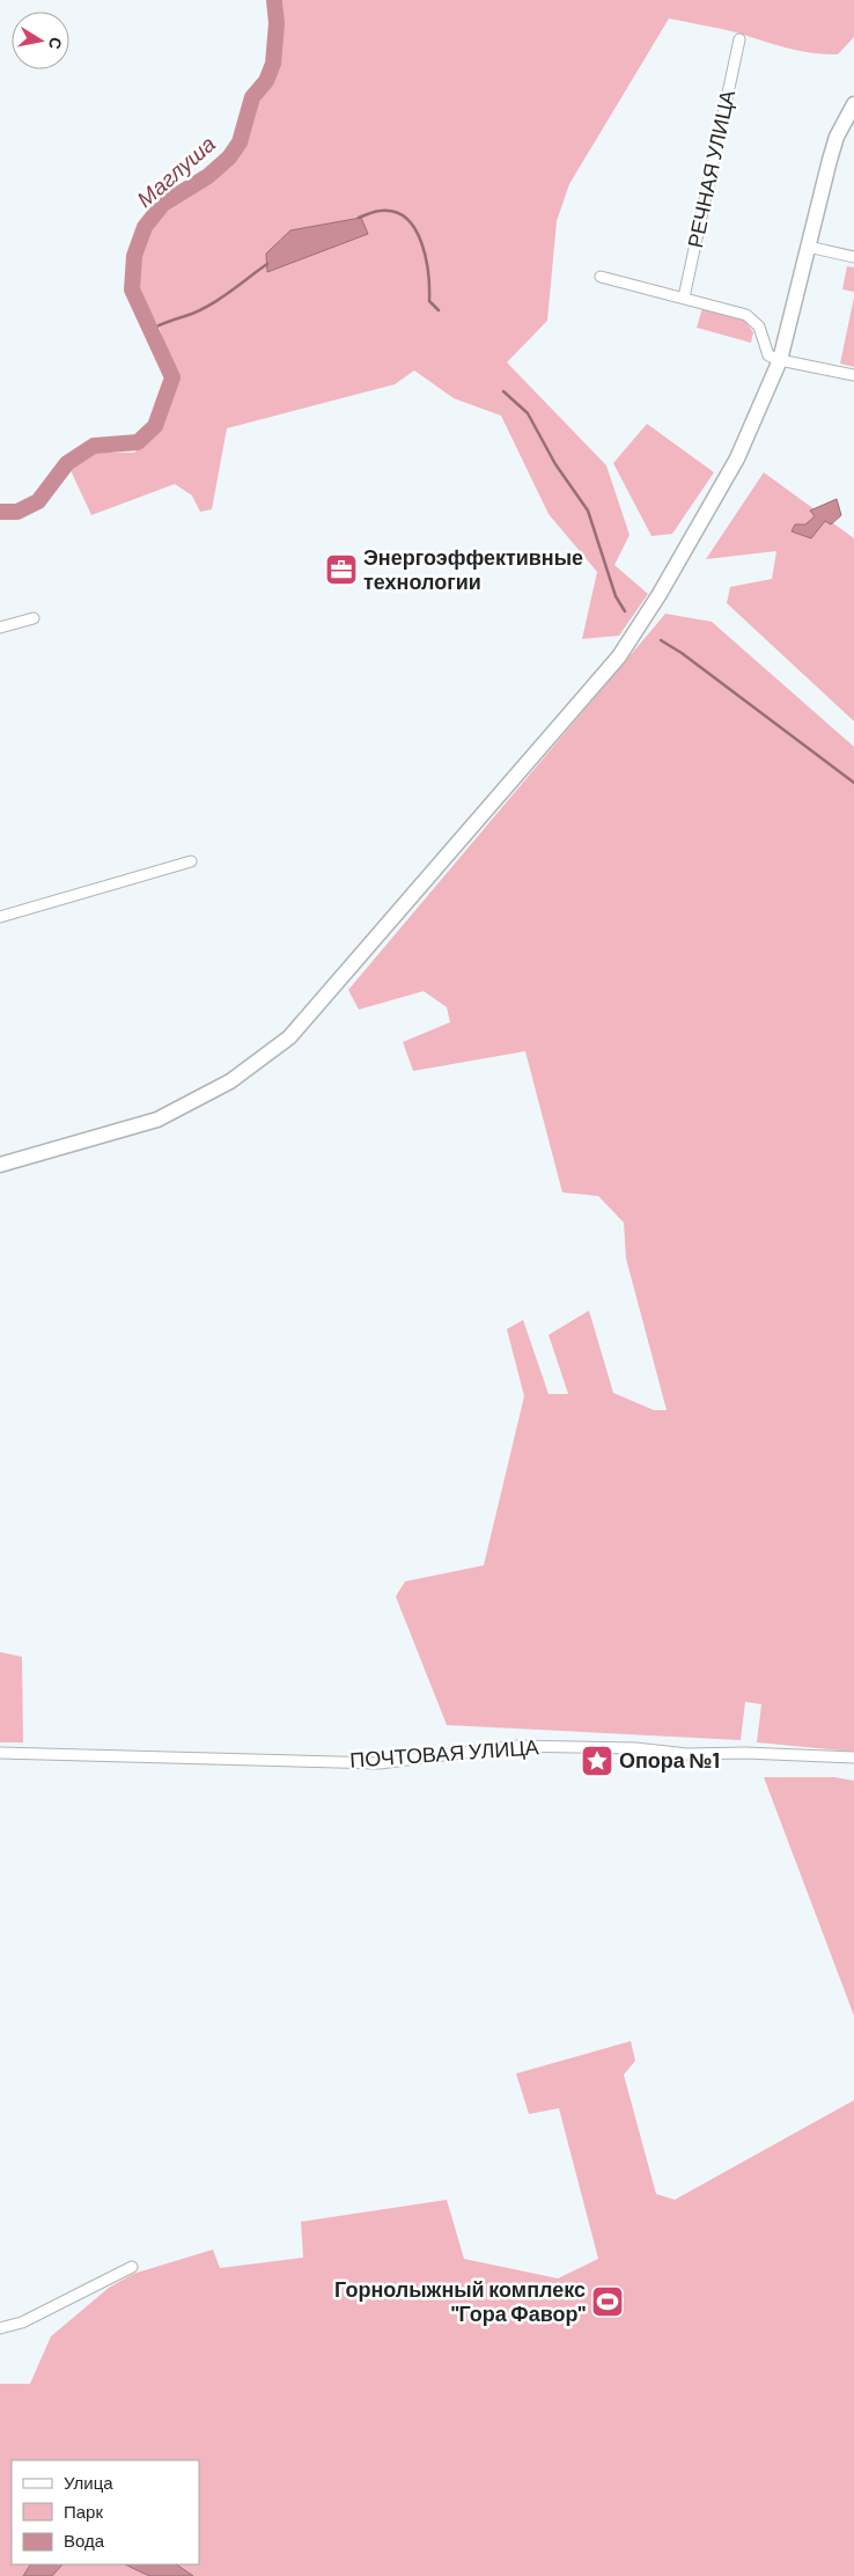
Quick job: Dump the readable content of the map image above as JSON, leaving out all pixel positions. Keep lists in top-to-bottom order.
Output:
{
  "streets": {
    "street": ["РЕЧНАЯ УЛИЦА", "ПОЧТОВАЯ УЛИЦА"]
  },
  "water": ["Маглуша"],
  "places": {
    "office": ["Энергоэффективные технологии"],
    "place": ["Опора №1"],
    "sports": ["Горнолыжный комплекс \"Гора Фавор\""]
  },
  "legend": ["Улица", "Парк", "Вода"],
  "north": "right"
}
